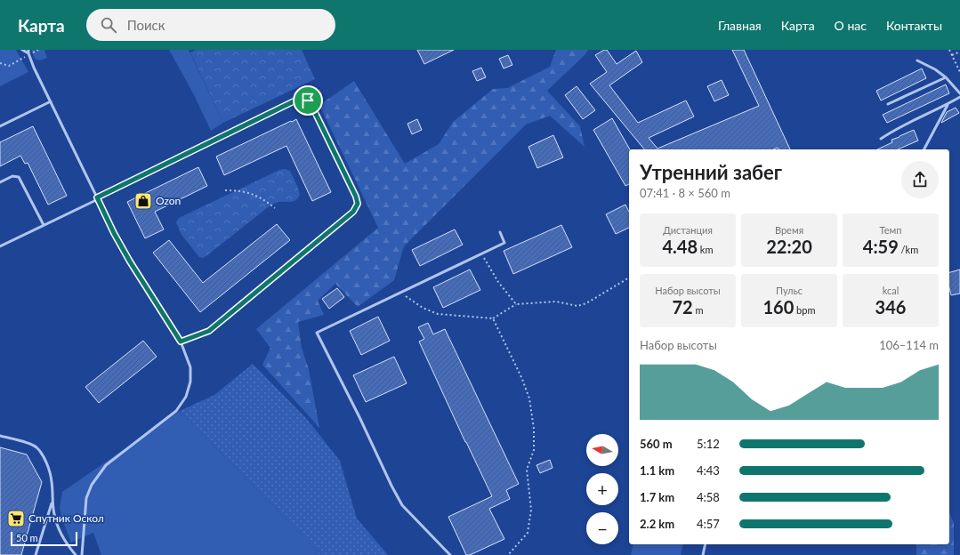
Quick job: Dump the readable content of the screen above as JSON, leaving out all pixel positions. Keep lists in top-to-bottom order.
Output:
{
  "places": {
    "shop": ["Ozon"],
    "supermarket": ["Спутник Оскол"]
  },
  "scale_bar": "50 m",
  "north": "left",
  "page": {
    "header": "Карта",
    "search": "Поиск",
    "nav": [
      "Главная",
      "Карта",
      "О нас",
      "Контакты"
    ],
    "heading": ["Утренний забег", "07:41 · 8 × 560 m"],
    "stats": [
      ["Дистанция", "4.48 km"],
      ["Время", "22:20"],
      ["Темп", "4:59 /km"],
      ["Набор высоты", "72 m"],
      ["Пульс", "160 bpm"],
      ["kcal", "346"]
    ],
    "chart": ["Набор высоты", "106–114 m"],
    "list": [
      {
        "name": "560 m",
        "note": "5:12"
      },
      {
        "name": "1.1 km",
        "note": "4:43"
      },
      {
        "name": "1.7 km",
        "note": "4:58"
      },
      {
        "name": "2.2 km",
        "note": "4:57"
      }
    ],
    "map_buttons": ["+", "−"],
    "scale": "50 m"
  }
}
